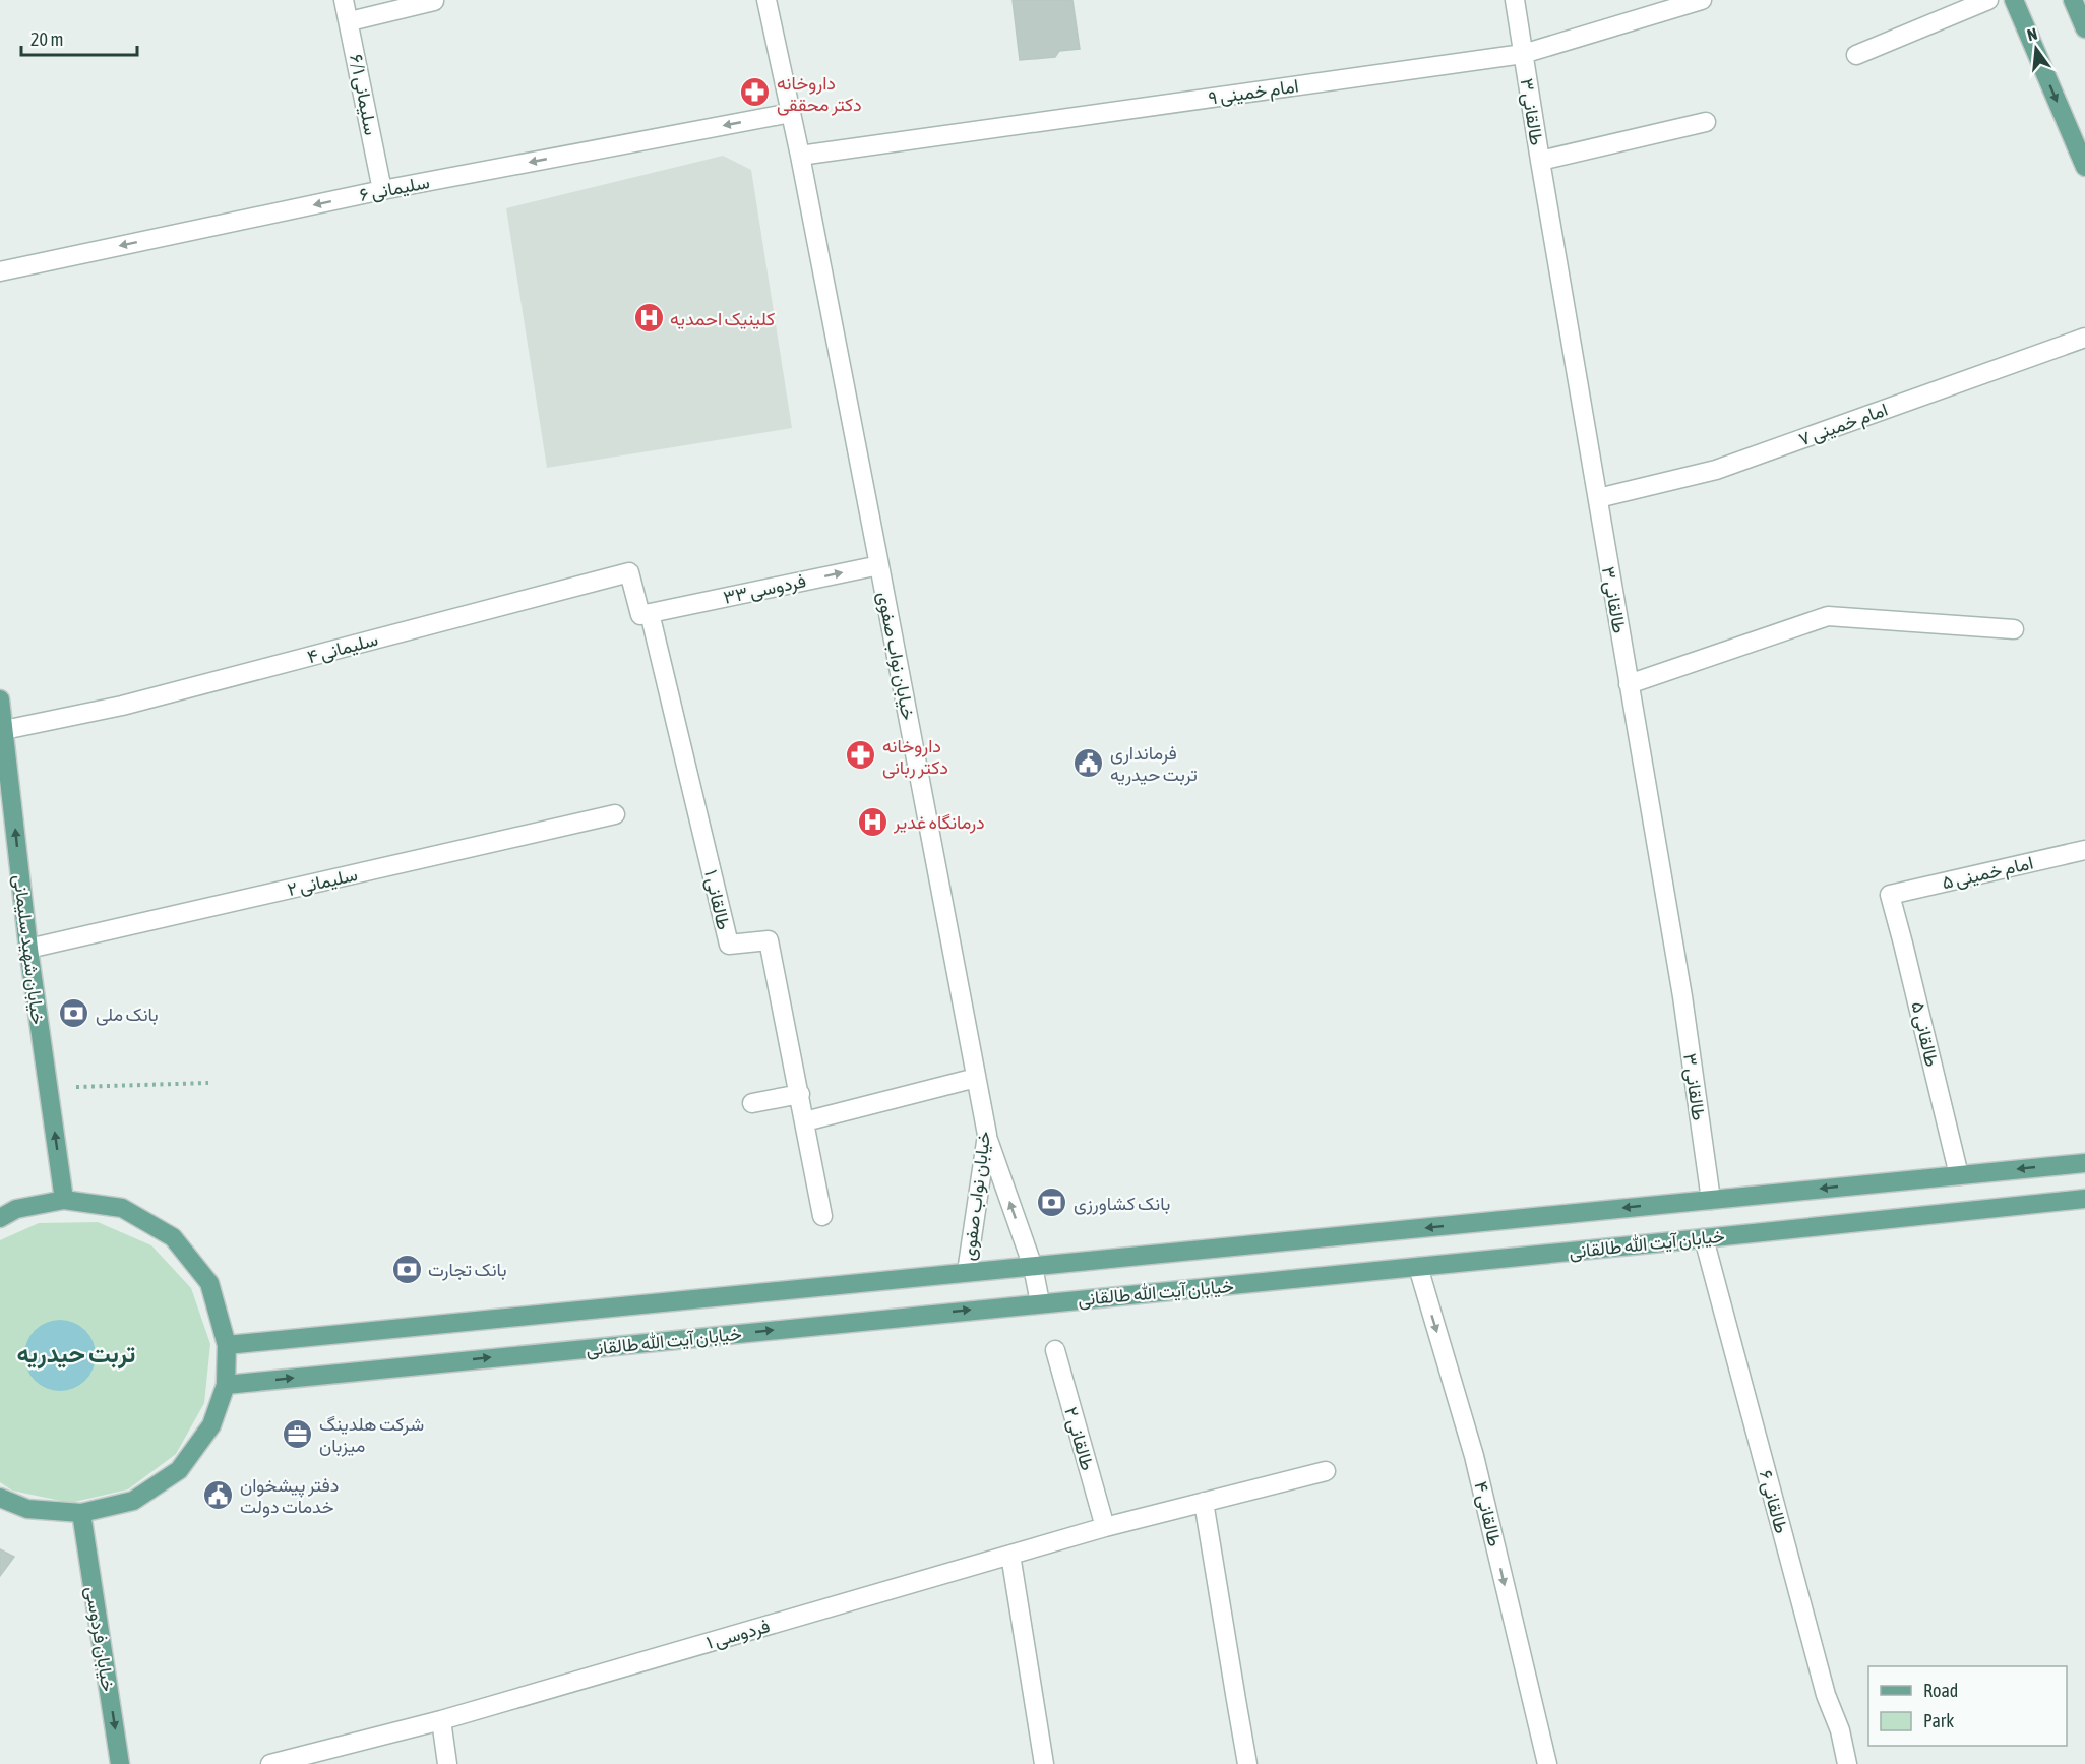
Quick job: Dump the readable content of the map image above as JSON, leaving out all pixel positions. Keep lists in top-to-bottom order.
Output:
{
  "streets": {
    "main road": ["خیابان شهید سلیمانی", "خیابان آیت الله طالقانی", "خیابان فردوسی"],
    "street": [
      "امام خمینی ۹",
      "سلیمانی ۶/۱",
      "طالقانی ۳",
      "سلیمانی ۶",
      "امام خمینی ۷",
      "فردوسی ۳۳",
      "سلیمانی ۴",
      "خیابان نواب صفوی",
      "امام خمینی ۵",
      "سلیمانی ۲",
      "طالقانی ۱",
      "طالقانی ۵",
      "طالقانی ۲",
      "طالقانی ۶",
      "طالقانی ۴",
      "فردوسی ۱"
    ]
  },
  "crossings": [
    ["امام خمینی ۹", "طالقانی ۳"],
    ["امام خمینی ۹", "خیابان نواب صفوی"],
    ["سلیمانی ۶/۱", "سلیمانی ۶"],
    ["طالقانی ۳", "امام خمینی ۷"],
    ["طالقانی ۳", "خیابان آیت الله طالقانی"],
    ["سلیمانی ۶", "خیابان نواب صفوی"],
    ["فردوسی ۳۳", "سلیمانی ۴"],
    ["فردوسی ۳۳", "خیابان نواب صفوی"],
    ["فردوسی ۳۳", "طالقانی ۱"],
    ["سلیمانی ۴", "طالقانی ۱"],
    ["سلیمانی ۴", "خیابان شهید سلیمانی"],
    ["خیابان نواب صفوی", "خیابان آیت الله طالقانی"],
    ["امام خمینی ۵", "طالقانی ۵"],
    ["سلیمانی ۲", "خیابان شهید سلیمانی"],
    ["طالقانی ۵", "خیابان آیت الله طالقانی"],
    ["خیابان آیت الله طالقانی", "طالقانی ۶"],
    ["خیابان آیت الله طالقانی", "طالقانی ۴"],
    ["طالقانی ۲", "فردوسی ۱"]
  ],
  "one_way": [
    "سلیمانی ۶",
    "فردوسی ۳۳",
    "خیابان شهید سلیمانی",
    "طالقانی ۴",
    "خیابان فردوسی"
  ],
  "districts": ["تربت حیدریه"],
  "places": {
    "pharmacy": ["داروخانه دکتر محققی", "داروخانه دکتر ربانی"],
    "hospital": ["کلینیک احمدیه", "درمانگاه غدیر"],
    "public building": ["فرمانداری تربت حیدریه", "دفتر پیشخوان خدمات دولت"],
    "bank": ["بانک ملی", "بانک کشاورزی", "بانک تجارت"],
    "office": ["شرکت هلدینگ میزبان"]
  },
  "legend": ["Road", "Park"],
  "scale_bar": "20 m",
  "north": "top"
}
